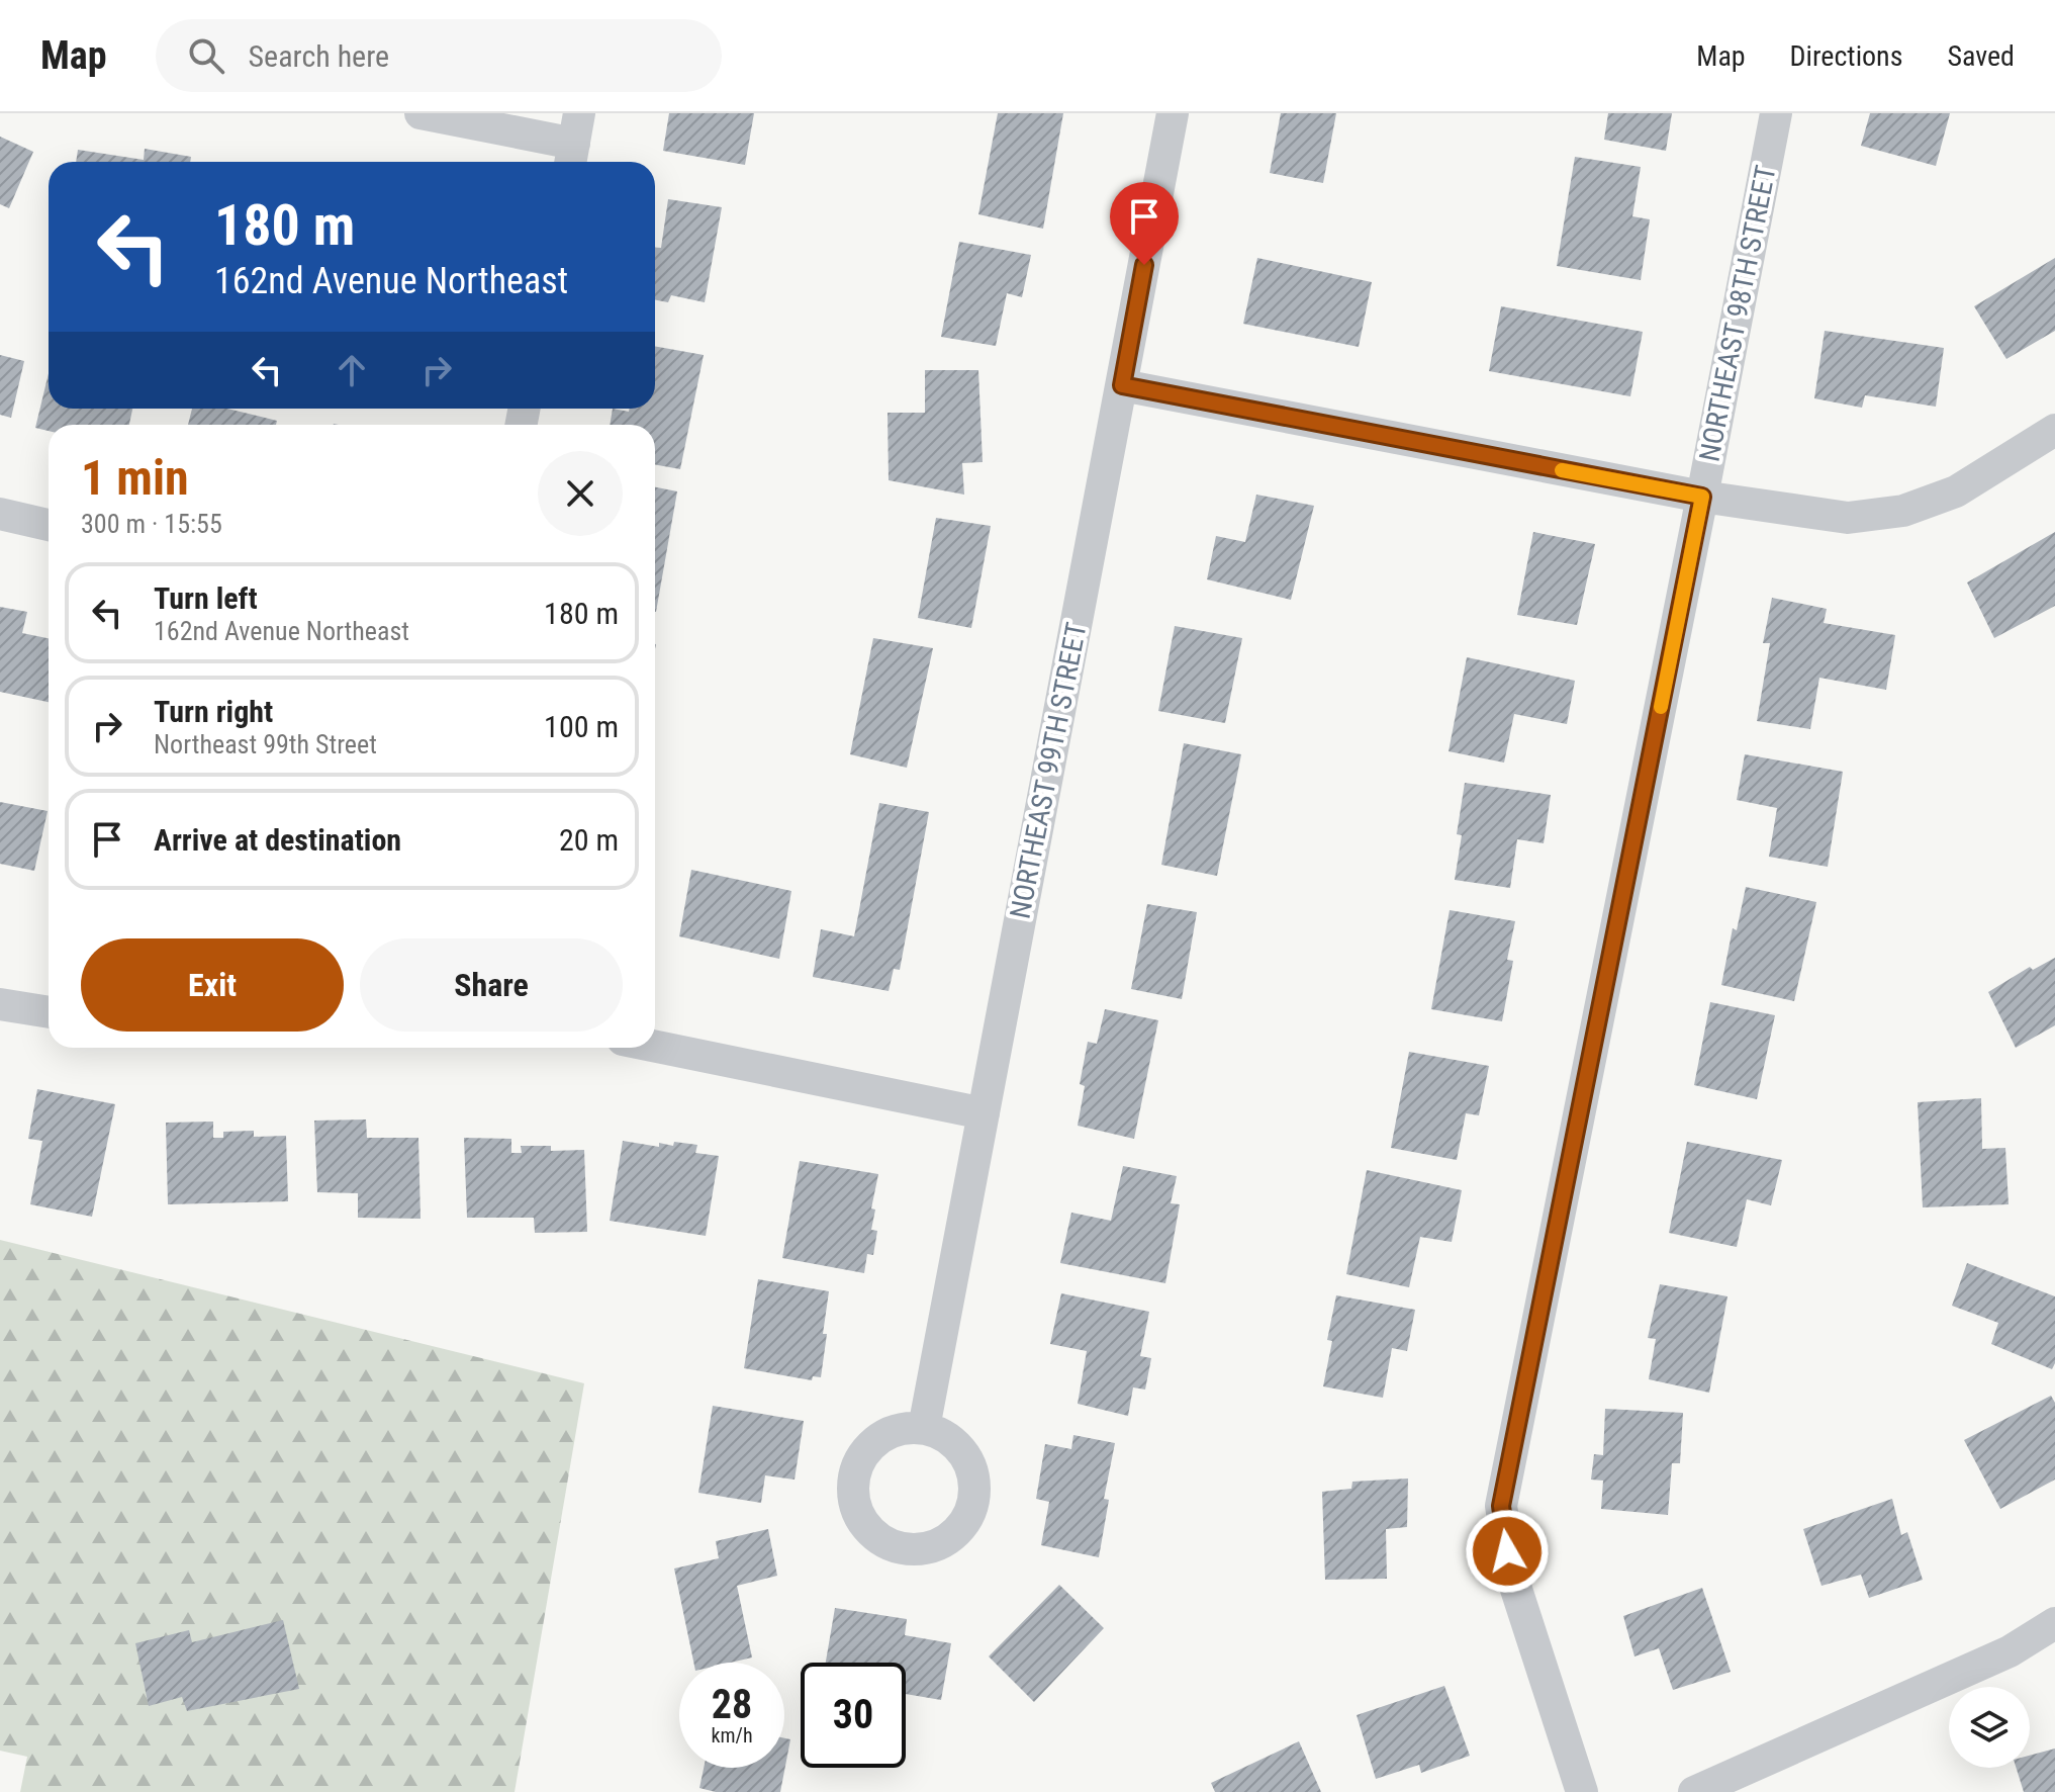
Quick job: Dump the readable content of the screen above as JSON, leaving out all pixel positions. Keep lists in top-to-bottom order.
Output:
{
  "streets": {
    "street": ["NORTHEAST 98TH STREET", "NORTHEAST 99TH STREET"]
  },
  "page": {
    "header": "Map",
    "search": "Search here",
    "nav": ["Map", "Directions", "Saved"],
    "turn": ["180 m", "162nd Avenue Northeast"],
    "heading": ["1 min", "300 m · 15:55"],
    "list": [
      {
        "name": "Turn left",
        "note": "162nd Avenue Northeast",
        "value": "180 m"
      },
      {
        "name": "Turn right",
        "note": "Northeast 99th Street",
        "value": "100 m"
      },
      {
        "name": "Arrive at destination",
        "value": "20 m"
      }
    ],
    "buttons": ["Exit", "Share"],
    "speed": "28 km/h",
    "limit": "30"
  }
}
